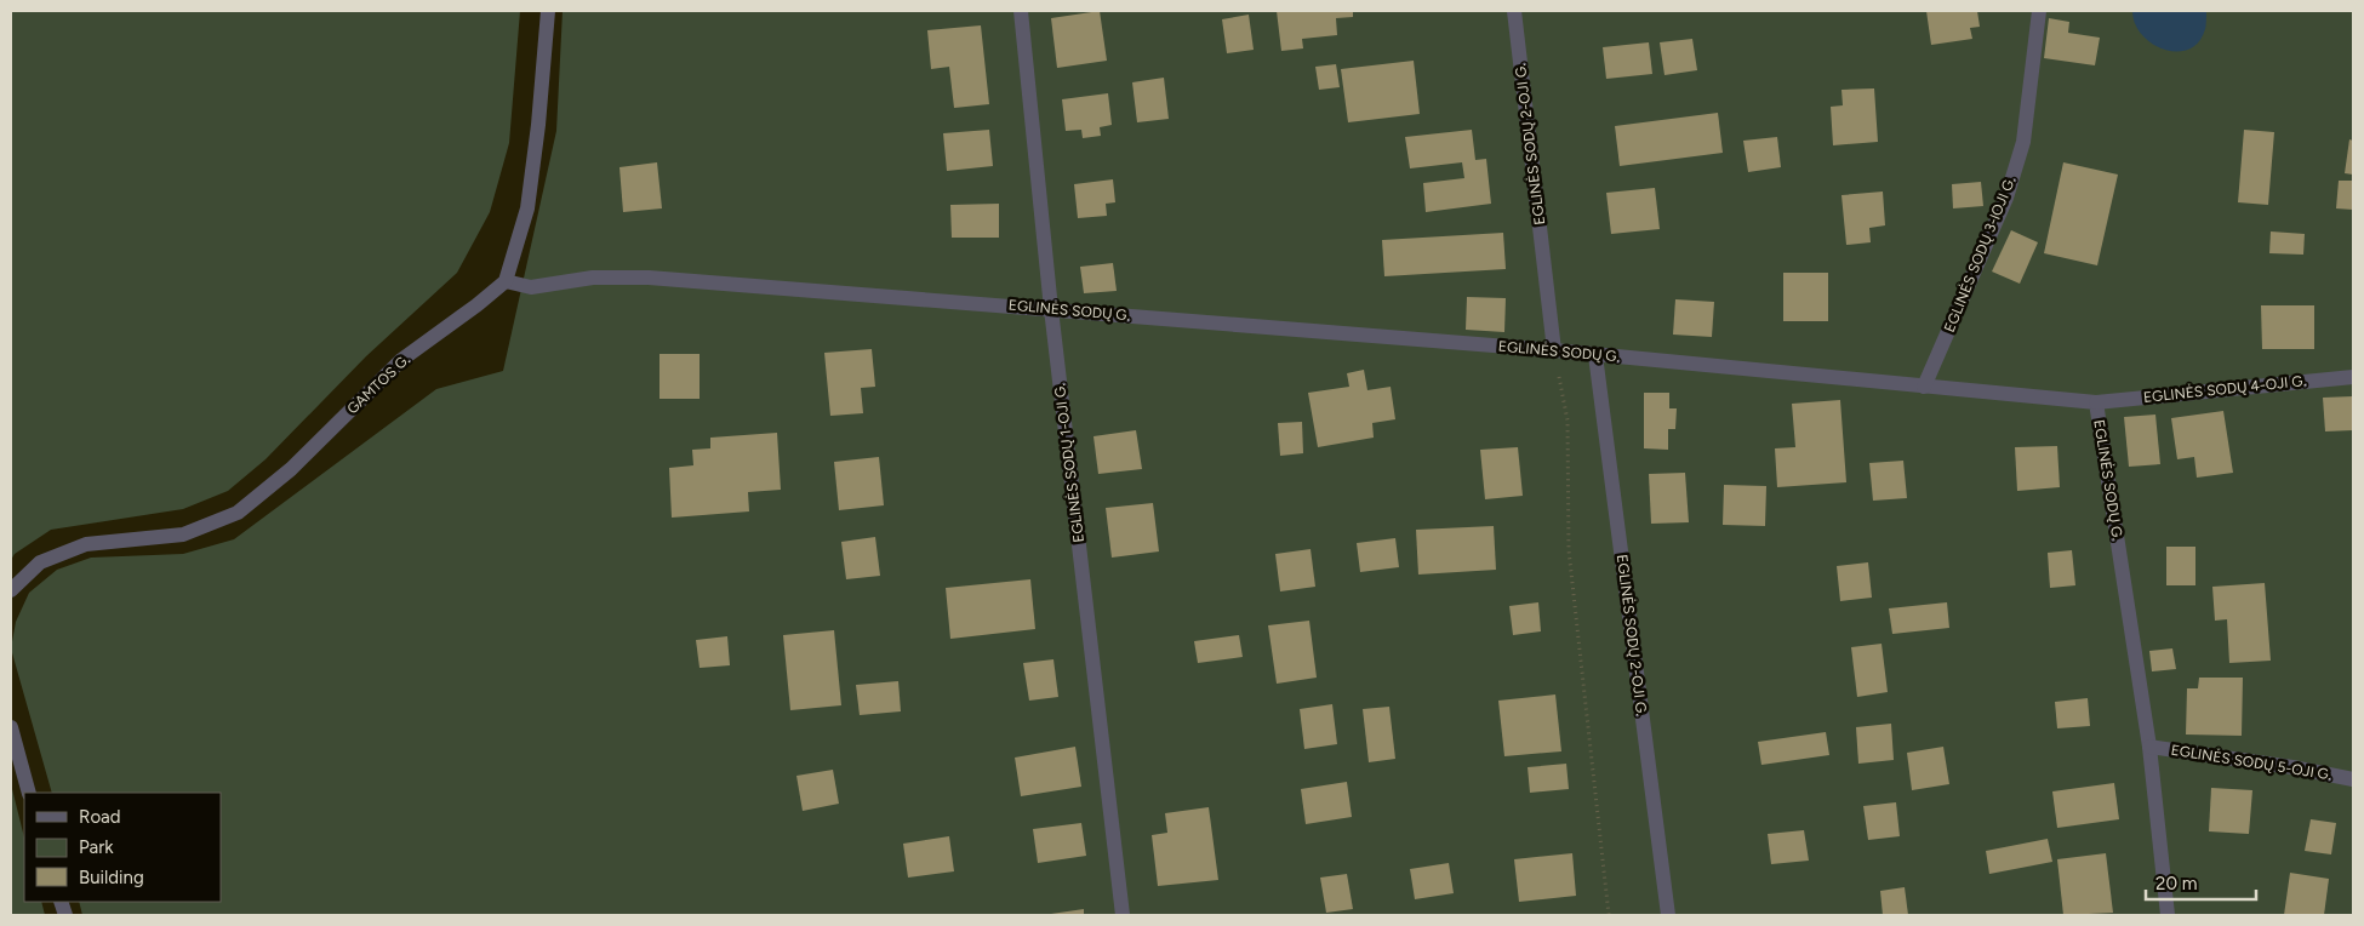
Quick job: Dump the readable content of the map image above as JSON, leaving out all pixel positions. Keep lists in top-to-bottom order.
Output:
{
  "streets": {
    "street": [
      "EGLINĖS SODŲ 2-OJI G.",
      "EGLINĖS SODŲ 3-IOJI G.",
      "EGLINĖS SODŲ G.",
      "GAMTOS G.",
      "EGLINĖS SODŲ 4-OJI G.",
      "EGLINĖS SODŲ 1-OJI G.",
      "EGLINĖS SODŲ 5-OJI G."
    ]
  },
  "crossings": [
    ["EGLINĖS SODŲ 2-OJI G.", "EGLINĖS SODŲ G."],
    ["EGLINĖS SODŲ 3-IOJI G.", "EGLINĖS SODŲ G."],
    ["EGLINĖS SODŲ G.", "GAMTOS G."],
    ["EGLINĖS SODŲ G.", "EGLINĖS SODŲ 4-OJI G."],
    ["EGLINĖS SODŲ G.", "EGLINĖS SODŲ 1-OJI G."],
    ["EGLINĖS SODŲ G.", "EGLINĖS SODŲ 5-OJI G."]
  ],
  "legend": ["Road", "Park", "Building"],
  "scale_bar": "20 m"
}
